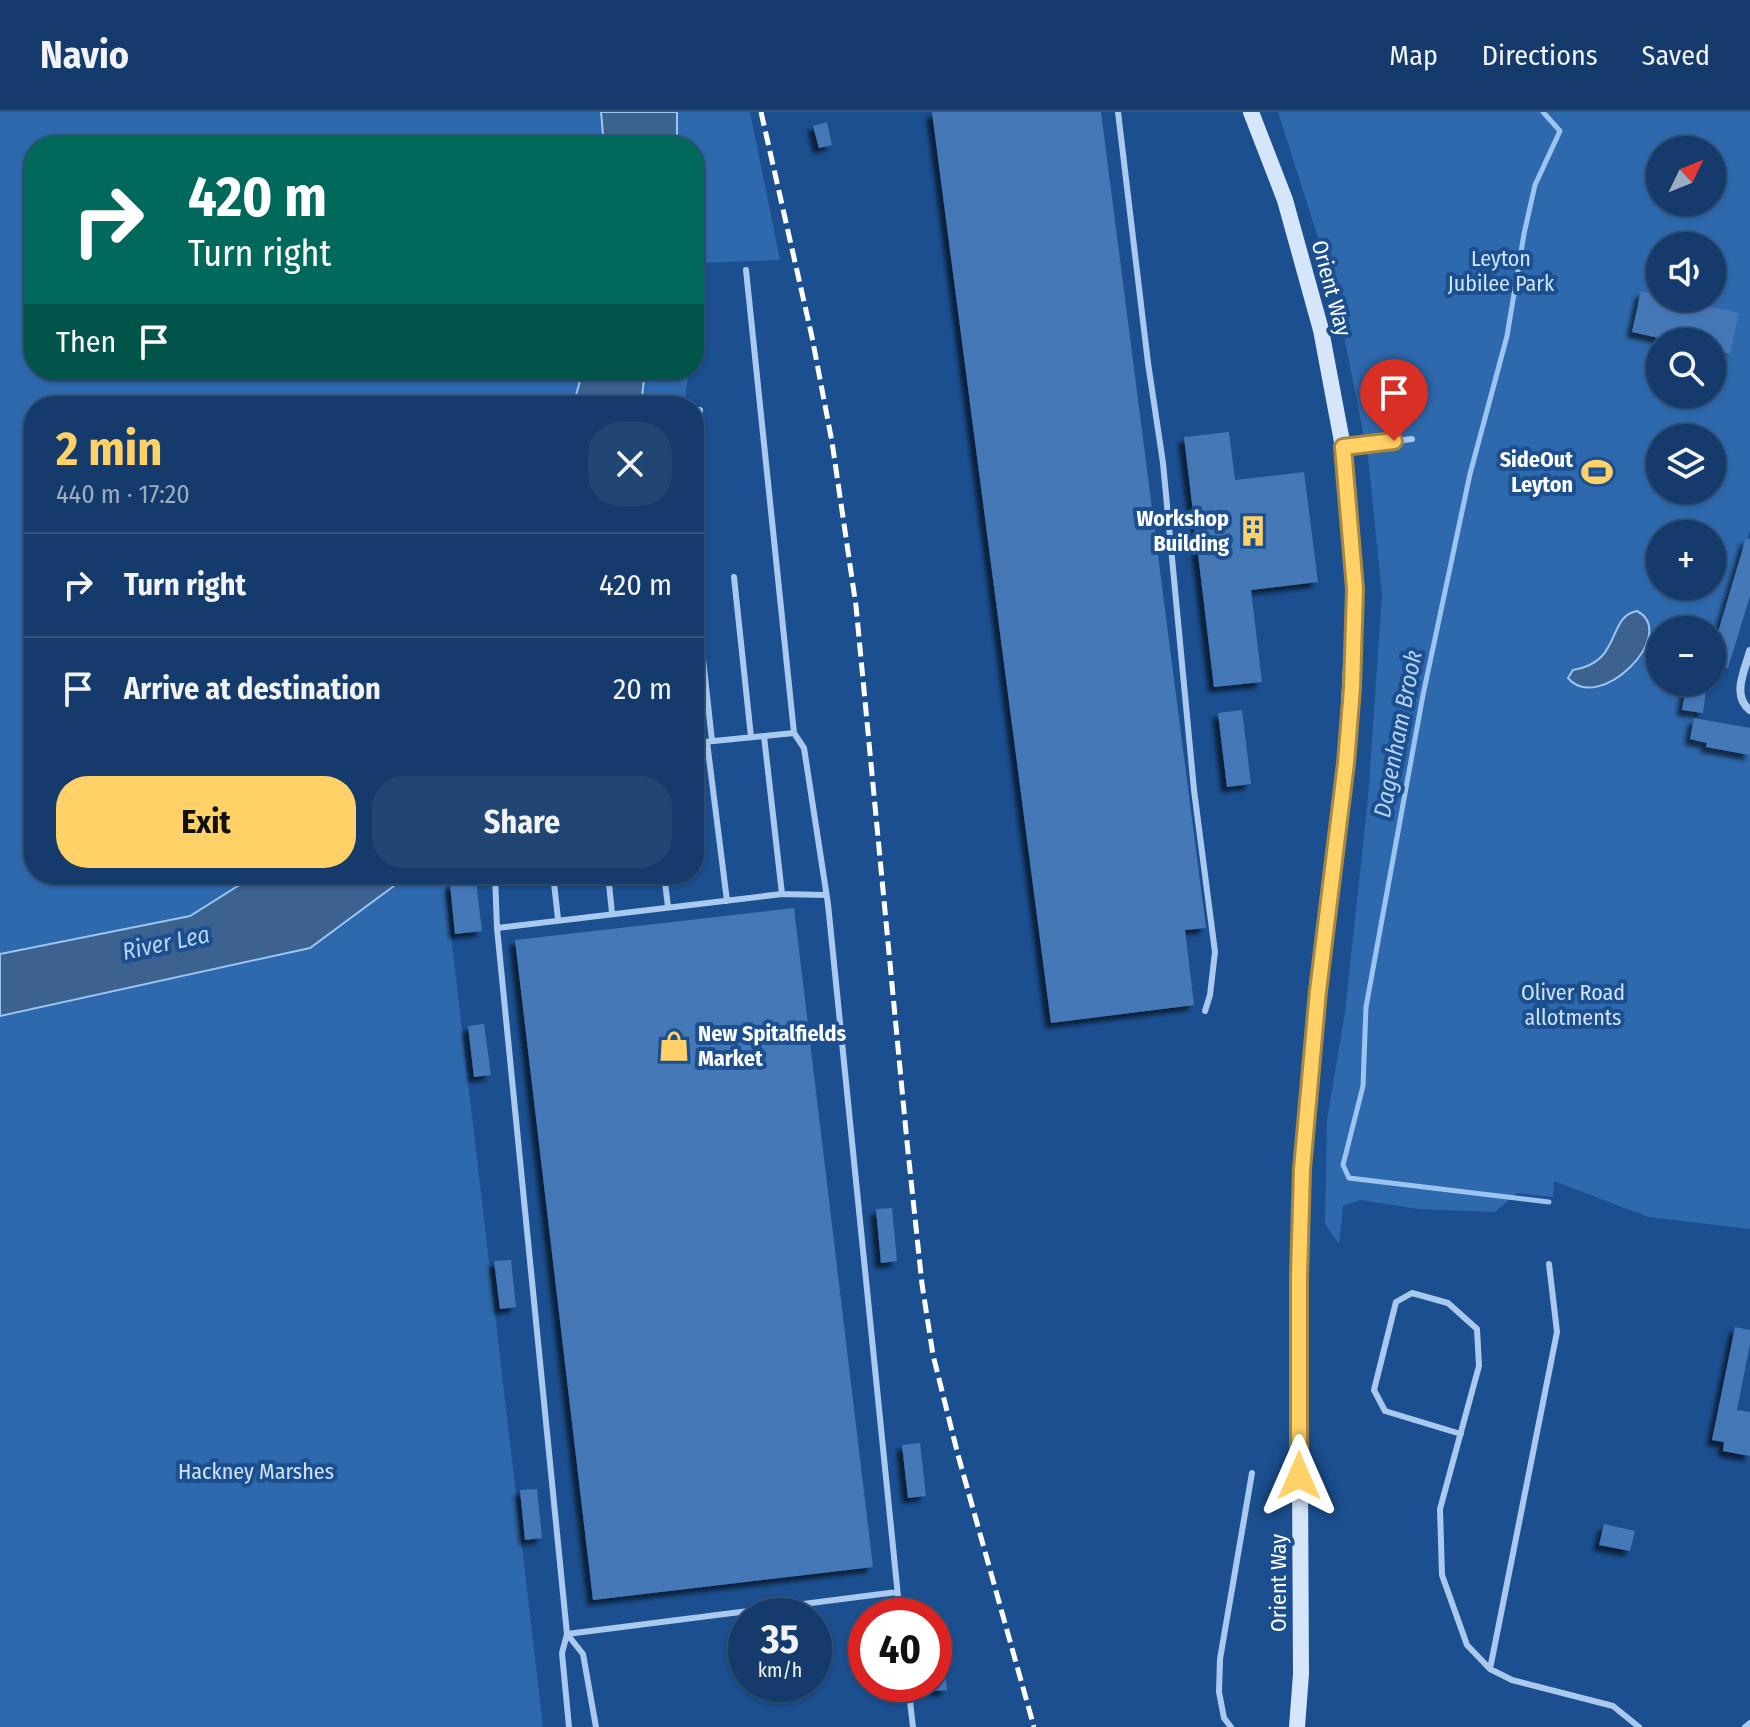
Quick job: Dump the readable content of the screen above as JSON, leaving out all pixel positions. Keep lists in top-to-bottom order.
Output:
{
  "streets": {
    "street": ["Orient Way"]
  },
  "water": ["Dagenham Brook", "River Lea"],
  "parks": ["Leyton Jubilee Park", "Oliver Road allotments", "Hackney Marshes"],
  "places": {
    "sports": ["SideOut Leyton"],
    "building": ["Workshop Building"],
    "shop": ["New Spitalfields Market"]
  },
  "north": "top right",
  "page": {
    "header": "Navio",
    "nav": ["Map", "Directions", "Saved"],
    "map_buttons": ["+", "−"],
    "turn": ["420 m", "Turn right"],
    "then": "Then",
    "heading": ["2 min", "440 m · 17:20"],
    "list": [
      {
        "name": "Turn right",
        "value": "420 m"
      },
      {
        "name": "Arrive at destination",
        "value": "20 m"
      }
    ],
    "buttons": ["Exit", "Share"],
    "speed": "35 km/h",
    "limit": "40"
  }
}
